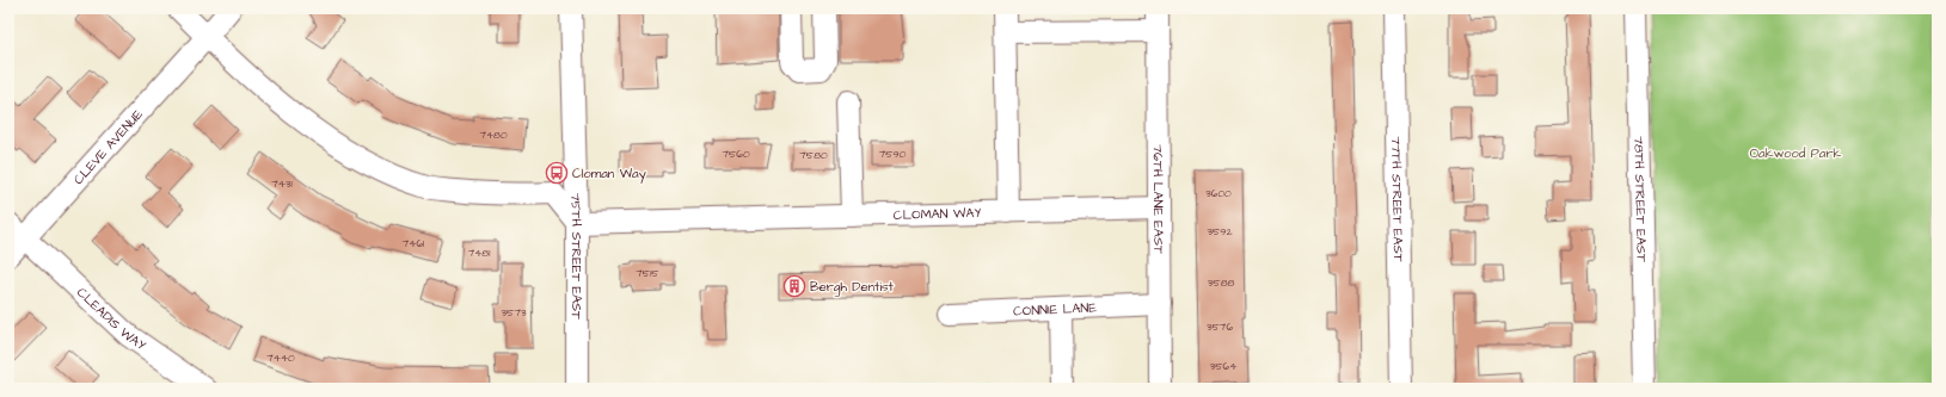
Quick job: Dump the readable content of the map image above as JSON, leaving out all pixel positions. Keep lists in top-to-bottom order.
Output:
{
  "streets": {
    "street": [
      "CLEVE AVENUE",
      "77TH STREET EAST",
      "78TH STREET EAST",
      "76TH LANE EAST",
      "CLOMAN WAY",
      "75TH STREET EAST",
      "CONNIE LANE",
      "CLEADIS WAY"
    ]
  },
  "crossings": [
    ["CLEVE AVENUE", "CLEADIS WAY"],
    ["76TH LANE EAST", "CLOMAN WAY"],
    ["76TH LANE EAST", "CONNIE LANE"],
    ["CLOMAN WAY", "75TH STREET EAST"]
  ],
  "parks": ["Oakwood Park"],
  "places": {
    "bus stop": ["Cloman Way"],
    "building": ["Bergh Dentist"]
  },
  "house_numbers": [
    "7480",
    "7560",
    "7590",
    "7580",
    "7431",
    "3600",
    "3592",
    "7461",
    "7481",
    "7515",
    "3588",
    "3573",
    "3576",
    "7440",
    "3564"
  ]
}
